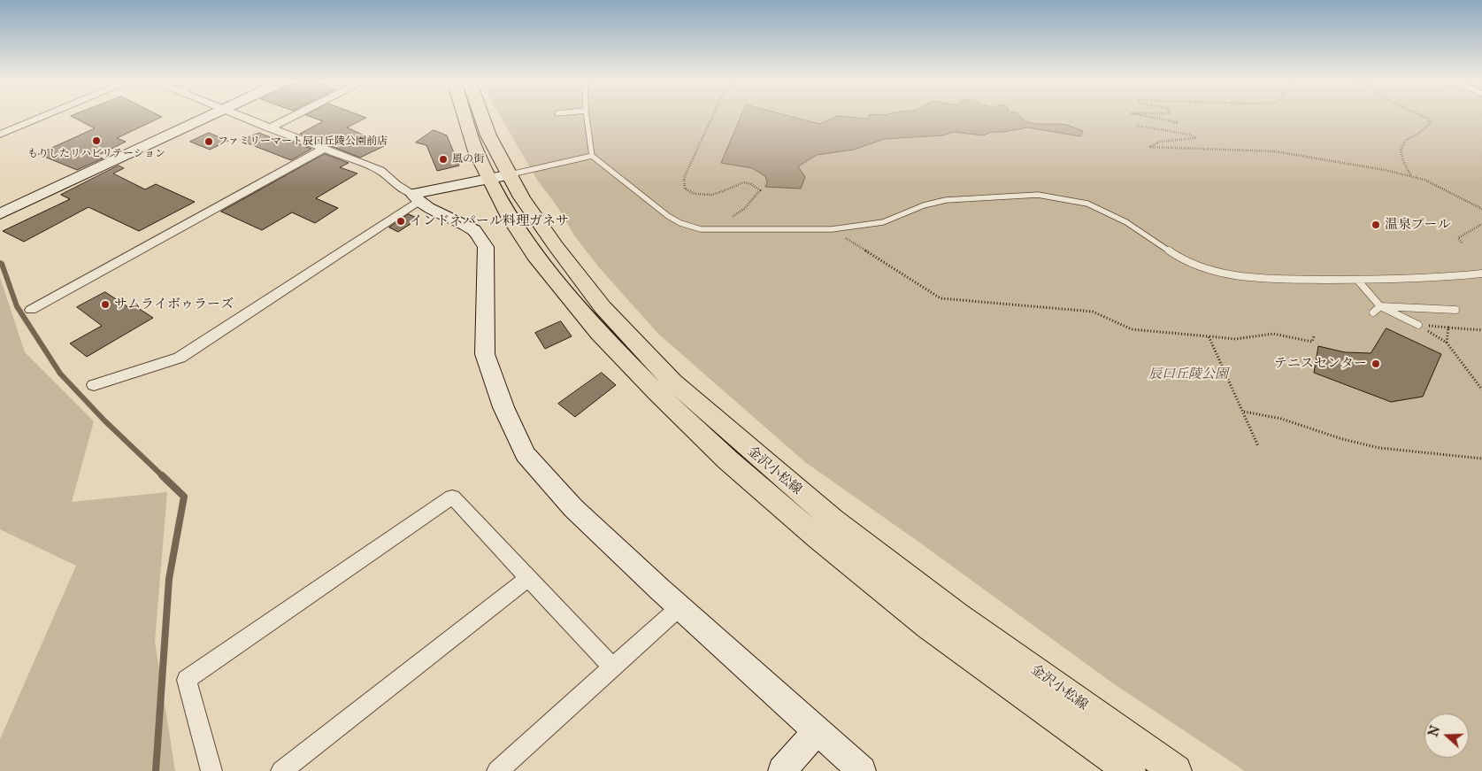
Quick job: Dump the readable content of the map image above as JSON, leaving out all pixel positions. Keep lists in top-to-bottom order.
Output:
{
  "streets": {
    "main road": ["金沢小松線"]
  },
  "parks": ["辰口丘陵公園"],
  "places": [
    "もりしたリハビリテーション",
    "ファミリーマート辰口丘陵公園前店",
    "風の街",
    "インドネパール料理ガネサ",
    "温泉プール",
    "サムライボゥラーズ",
    "テニスセンター"
  ],
  "north": "left"
}
